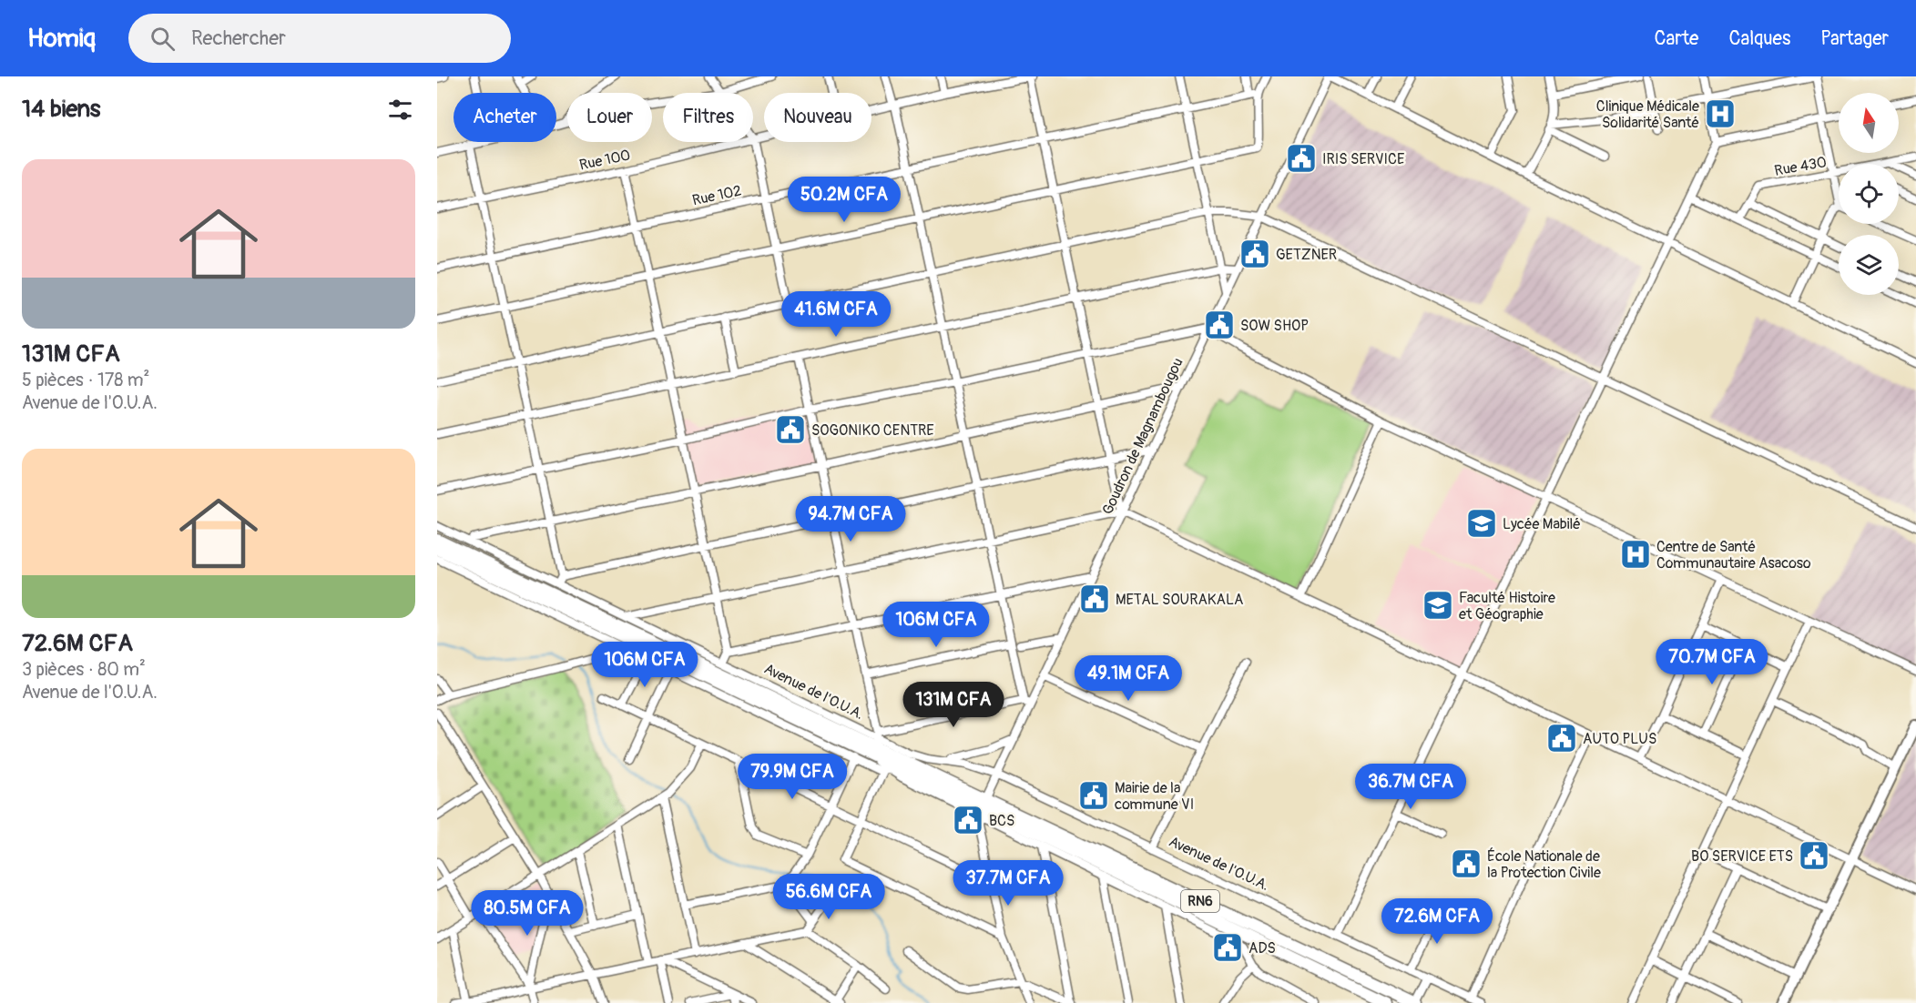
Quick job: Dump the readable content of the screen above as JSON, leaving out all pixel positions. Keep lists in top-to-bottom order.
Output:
{
  "streets": {
    "highway": ["Avenue de l'O.U.A.", "RN6"],
    "street": [
      "Rue 100",
      "Rue 430",
      "Rue 102",
      "Goudron de Magnambougou"
    ]
  },
  "crossings": [
    ["Goudron de Magnambougou", "Avenue de l'O.U.A."]
  ],
  "places": {
    "hospital": ["Clinique Médicale Solidarité Santé", "Centre de Santé Communautaire Asacoso"],
    "public building": [
      "IRIS SERVICE",
      "GETZNER",
      "SOW SHOP",
      "SOGONIKO CENTRE",
      "METAL SOURAKALA",
      "AUTO PLUS",
      "Mairie de la commune VI",
      "BCS",
      "BO SERVICE ETS",
      "École Nationale de la Protection Civile",
      "ADS"
    ],
    "school or university": ["Lycée Mabilé", "Faculté Histoire et Géographie"]
  },
  "north": "top",
  "page": {
    "header": "Homiq",
    "search": "Rechercher",
    "nav": ["Carte", "Calques", "Partager"],
    "heading": "14 biens",
    "chip": [
      "Acheter",
      "Louer",
      "Filtres",
      "Nouveau"
    ],
    "list": [
      {
        "name": "131M CFA",
        "note": "5 pièces · 178 m² · Avenue de l'O.U.A."
      },
      {
        "name": "72.6M CFA",
        "note": "3 pièces · 80 m² · Avenue de l'O.U.A."
      }
    ],
    "price": [
      "50.2M CFA",
      "41.6M CFA",
      "94.7M CFA",
      "106M CFA",
      "70.7M CFA",
      "106M CFA",
      "49.1M CFA",
      "131M CFA",
      "79.9M CFA",
      "36.7M CFA",
      "37.7M CFA",
      "56.6M CFA",
      "80.5M CFA",
      "72.6M CFA"
    ]
  }
}
